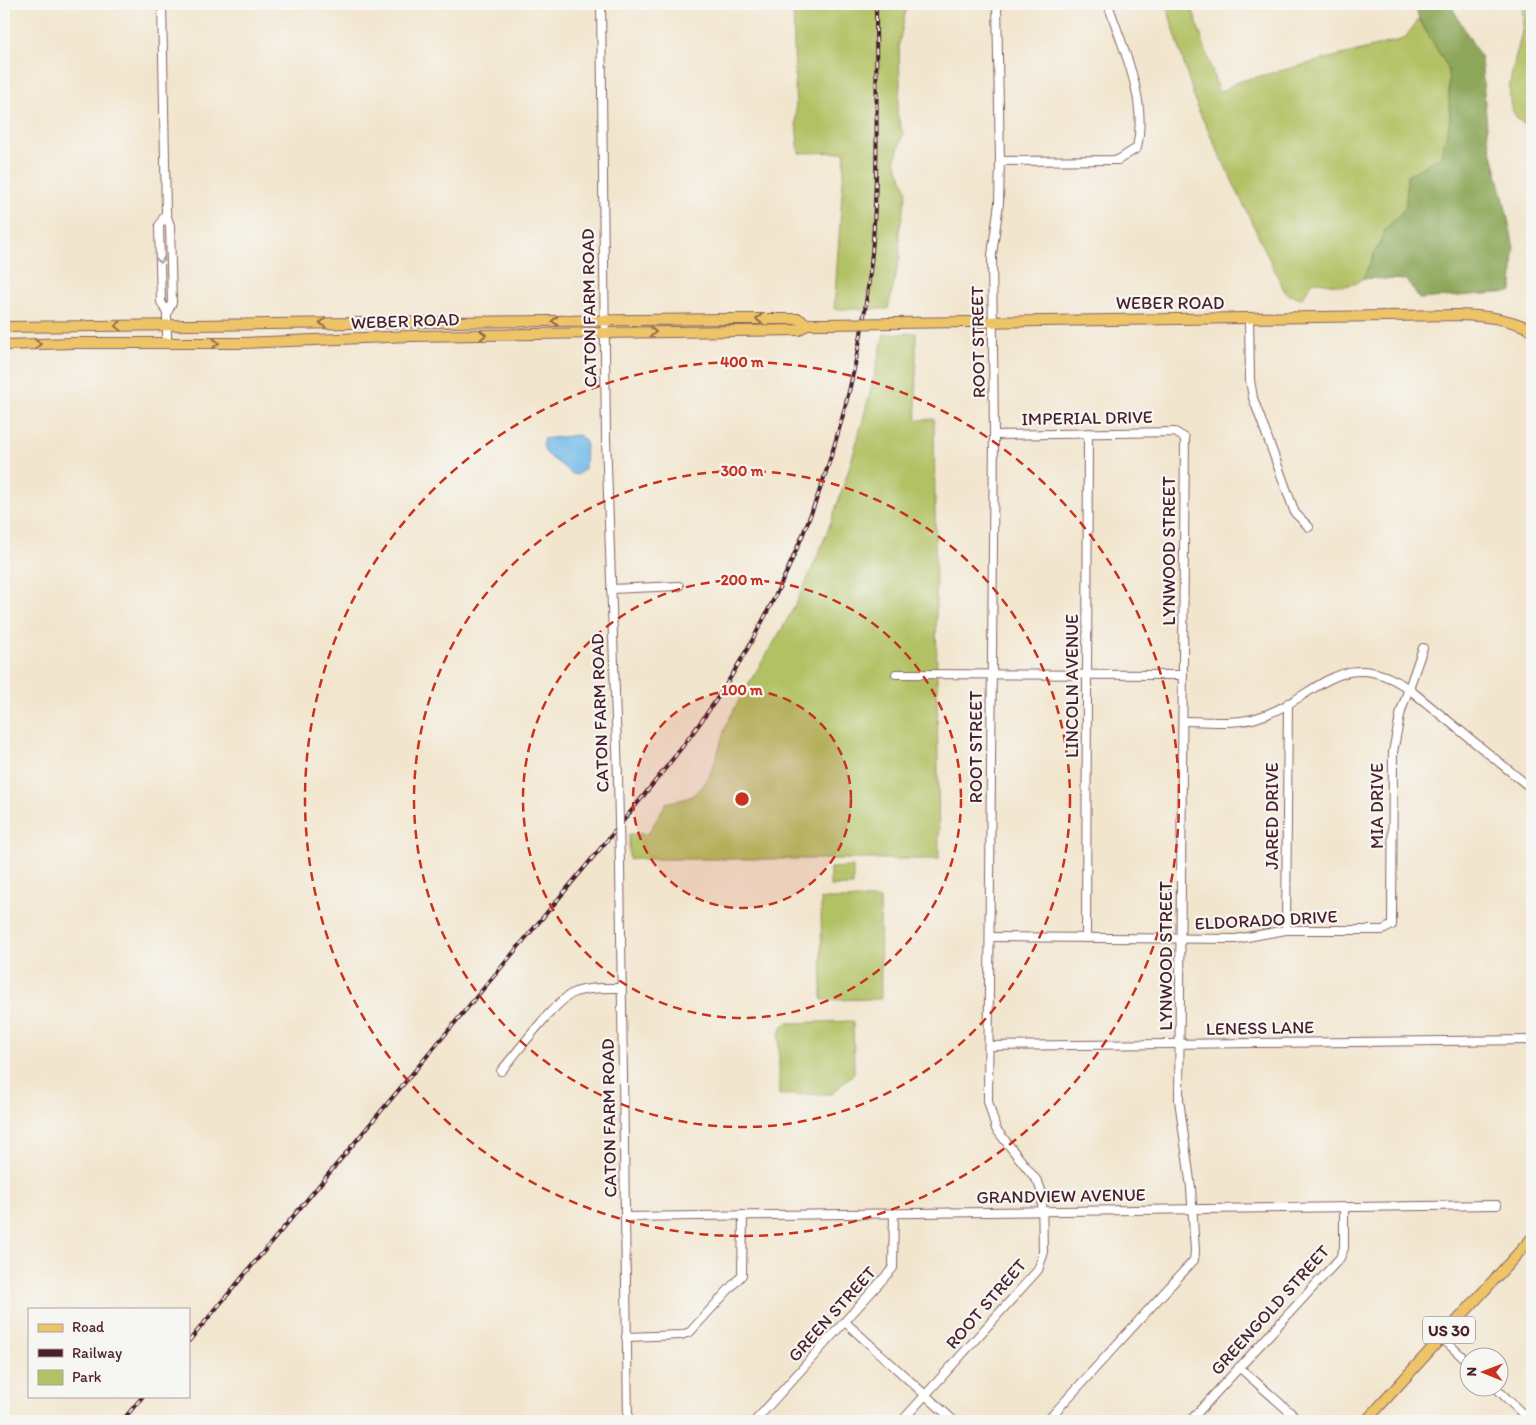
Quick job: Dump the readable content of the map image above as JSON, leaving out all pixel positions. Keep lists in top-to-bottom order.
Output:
{
  "streets": {
    "main road": ["WEBER ROAD", "US 30"],
    "street": [
      "CATON FARM ROAD",
      "ROOT STREET",
      "IMPERIAL DRIVE",
      "LYNWOOD STREET",
      "LINCOLN AVENUE",
      "MIA DRIVE",
      "JARED DRIVE",
      "ELDORADO DRIVE",
      "LENESS LANE",
      "GRANDVIEW AVENUE",
      "GREENGOLD STREET",
      "GREEN STREET"
    ]
  },
  "crossings": [
    ["WEBER ROAD", "CATON FARM ROAD"],
    ["WEBER ROAD", "ROOT STREET"],
    ["CATON FARM ROAD", "GRANDVIEW AVENUE"],
    ["ROOT STREET", "IMPERIAL DRIVE"],
    ["ROOT STREET", "ELDORADO DRIVE"],
    ["ROOT STREET", "LENESS LANE"],
    ["ROOT STREET", "GRANDVIEW AVENUE"],
    ["IMPERIAL DRIVE", "LYNWOOD STREET"],
    ["IMPERIAL DRIVE", "LINCOLN AVENUE"],
    ["LYNWOOD STREET", "ELDORADO DRIVE"],
    ["LYNWOOD STREET", "LENESS LANE"],
    ["LYNWOOD STREET", "GRANDVIEW AVENUE"],
    ["LINCOLN AVENUE", "ELDORADO DRIVE"],
    ["MIA DRIVE", "ELDORADO DRIVE"],
    ["JARED DRIVE", "ELDORADO DRIVE"],
    ["GRANDVIEW AVENUE", "GREENGOLD STREET"],
    ["GRANDVIEW AVENUE", "GREEN STREET"]
  ],
  "legend": ["Road", "Railway", "Park"],
  "north": "left",
  "rings": [
    "400 m",
    "300 m",
    "200 m",
    "100 m"
  ]
}
